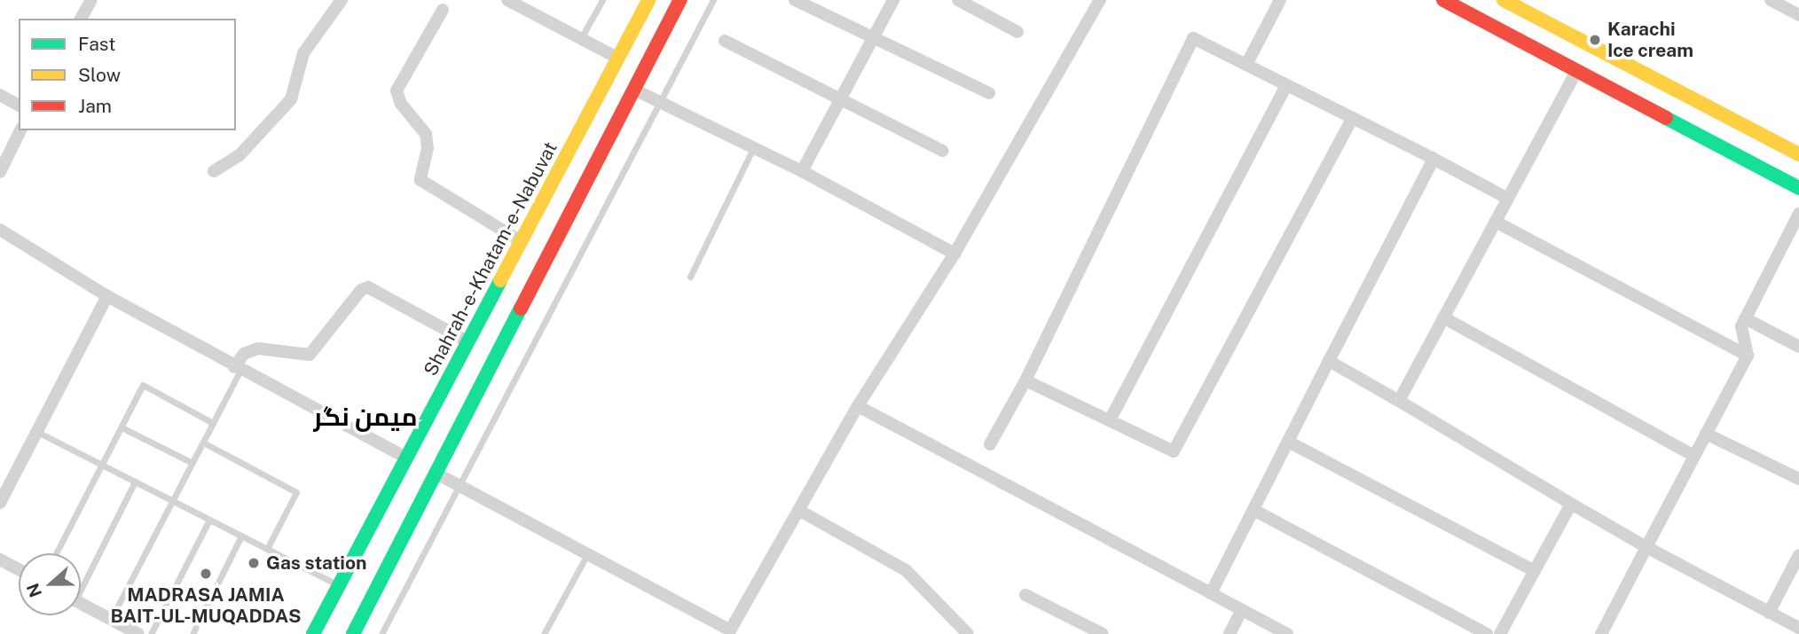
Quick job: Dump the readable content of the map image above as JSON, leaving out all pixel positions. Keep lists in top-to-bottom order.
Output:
{
  "streets": {
    "main road": ["Shahrah-e-Khatam-e-Nabuvat"]
  },
  "districts": ["میمن نگر"],
  "places": ["Karachi Ice cream", "Gas station", "MADRASA JAMIA BAIT-UL-MUQADDAS"],
  "legend": ["Fast", "Slow", "Jam"],
  "north": "left"
}
